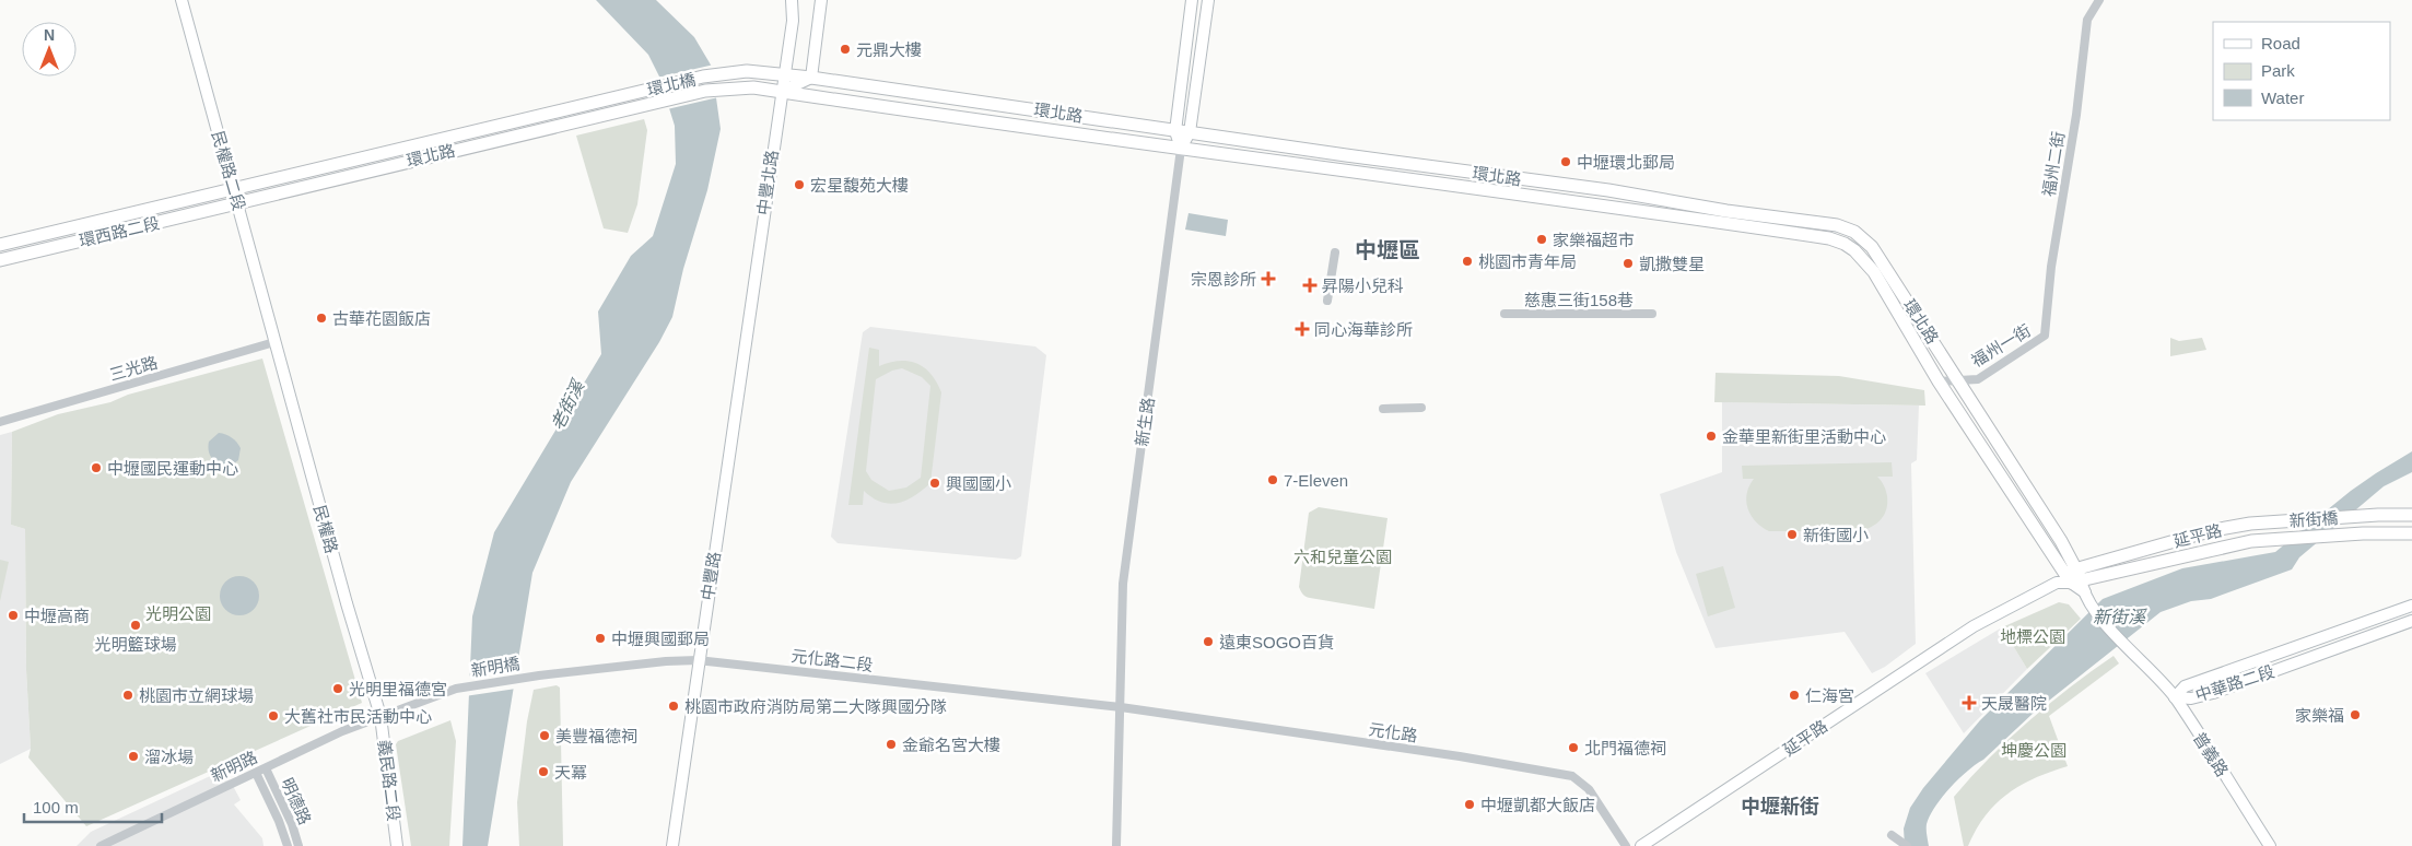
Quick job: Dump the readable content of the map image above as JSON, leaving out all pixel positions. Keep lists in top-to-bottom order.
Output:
{
  "streets": {
    "main road": [
      "環北橋",
      "環北路",
      "民權路二段",
      "中豐北路",
      "環西路二段",
      "新生路",
      "新街橋",
      "民權路",
      "延平路",
      "中豐路",
      "中華路二段",
      "普義路",
      "義民路二段"
    ],
    "street": [
      "福州二街",
      "慈惠三街158巷",
      "福州一街",
      "三光路",
      "元化路二段",
      "新明橋",
      "元化路",
      "新明路",
      "明德路"
    ]
  },
  "crossings": [
    ["環北橋", "環北路"],
    ["環北路", "民權路二段"],
    ["環北路", "中豐北路"],
    ["環北路", "環西路二段"],
    ["環北路", "福州一街"],
    ["環北路", "新生路"],
    ["環北路", "延平路"],
    ["環北路", "普義路"],
    ["福州二街", "福州一街"],
    ["民權路二段", "環西路二段"],
    ["民權路二段", "三光路"],
    ["民權路二段", "民權路"],
    ["中豐北路", "中豐路"],
    ["三光路", "民權路"],
    ["新生路", "元化路二段"],
    ["新生路", "元化路"],
    ["新街橋", "延平路"],
    ["民權路", "新明橋"],
    ["民權路", "新明路"],
    ["民權路", "義民路二段"],
    ["延平路", "普義路"],
    ["中豐路", "元化路二段"],
    ["元化路二段", "新明橋"],
    ["元化路二段", "元化路"],
    ["新明橋", "新明路"],
    ["新明橋", "義民路二段"],
    ["中華路二段", "普義路"],
    ["新明路", "義民路二段"],
    ["新明路", "明德路"]
  ],
  "districts": ["中壢區", "中壢新街"],
  "water": ["老街溪", "新街溪"],
  "parks": [
    "六和兒童公園",
    "光明公園",
    "地標公園",
    "坤慶公園"
  ],
  "places": {
    "other": [
      "元鼎大樓",
      "中壢環北郵局",
      "宏星馥苑大樓",
      "家樂福超市",
      "桃園市青年局",
      "凱撒雙星",
      "古華花園飯店",
      "金華里新街里活動中心",
      "中壢國民運動中心",
      "7-Eleven",
      "興國國小",
      "新街國小",
      "中壢高商",
      "光明籃球場",
      "中壢興國郵局",
      "遠東SOGO百貨",
      "光明里福德宮",
      "桃園市立網球場",
      "仁海宮",
      "桃園市政府消防局第二大隊興國分隊",
      "家樂福",
      "大舊社市民活動中心",
      "美豐福德祠",
      "金爺名宮大樓",
      "北門福德祠",
      "溜冰場",
      "天冪",
      "中壢凱都大飯店"
    ],
    "health": [
      "宗恩診所",
      "昇陽小兒科",
      "同心海華診所",
      "天晟醫院"
    ]
  },
  "legend": ["Road", "Park", "Water"],
  "scale_bar": "100 m",
  "north": "top"
}
